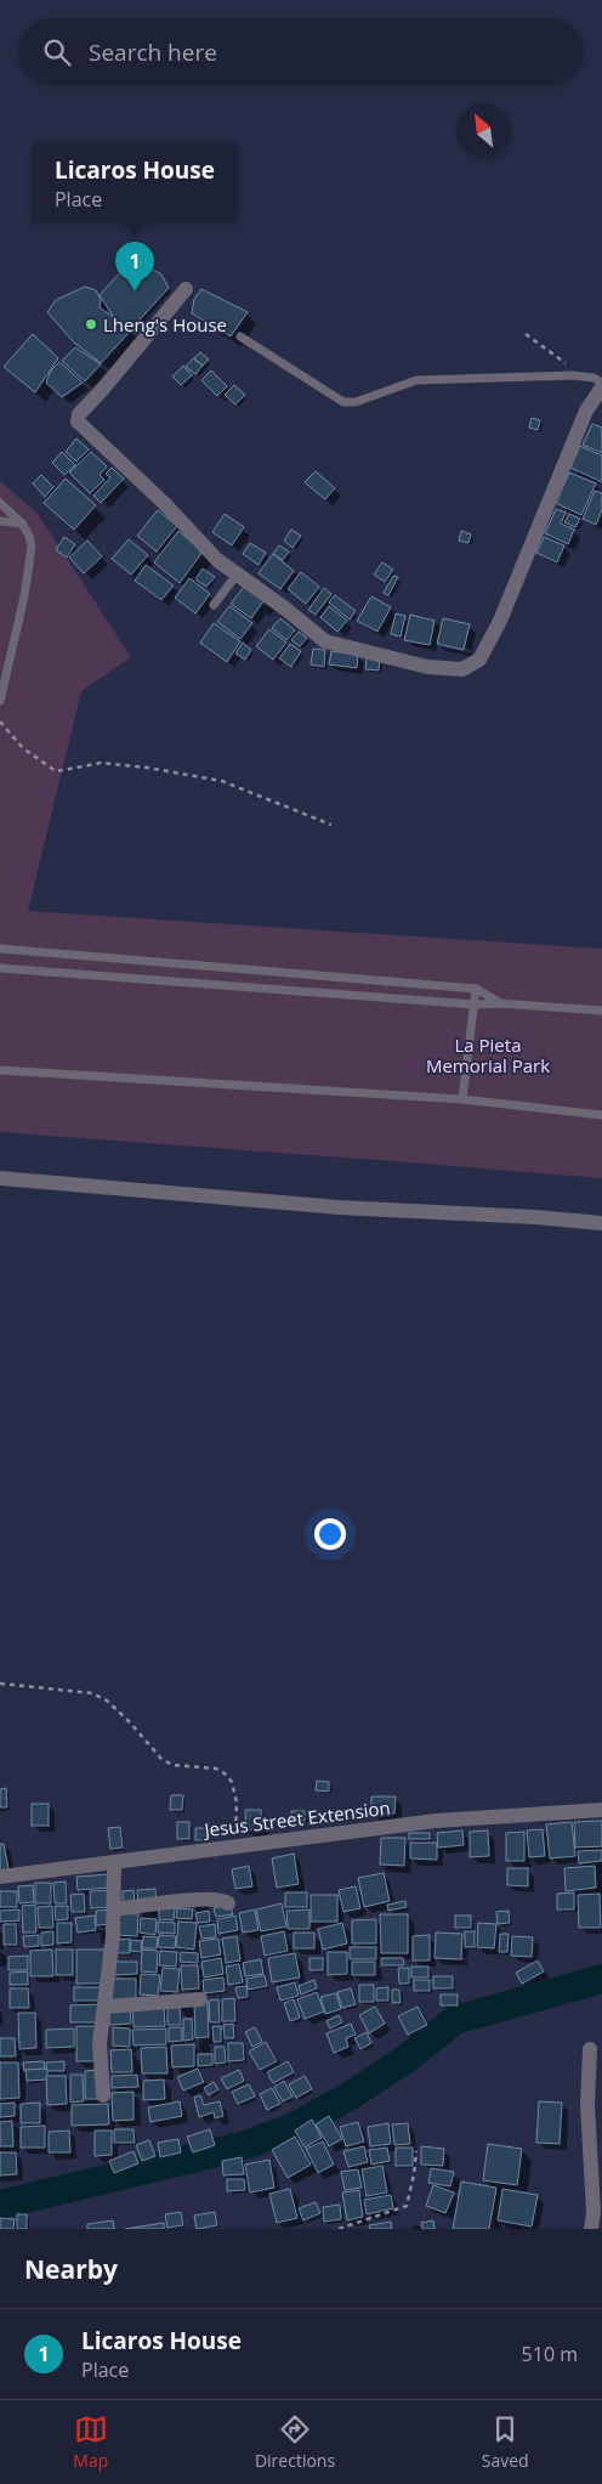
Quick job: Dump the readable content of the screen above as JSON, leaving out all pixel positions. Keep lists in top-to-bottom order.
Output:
{
  "streets": {
    "street": ["Jesus Street Extension"]
  },
  "parks": ["La Pieta Memorial Park"],
  "places": ["Lheng's House"],
  "north": "top left",
  "page": {
    "search": "Search here",
    "popup": ["Licaros House", "Place"],
    "pins": "1",
    "heading": "Nearby",
    "list": [
      {
        "mark": "1",
        "name": "Licaros House",
        "note": "Place",
        "value": "510 m"
      }
    ],
    "nav": ["Map", "Directions", "Saved"]
  }
}
